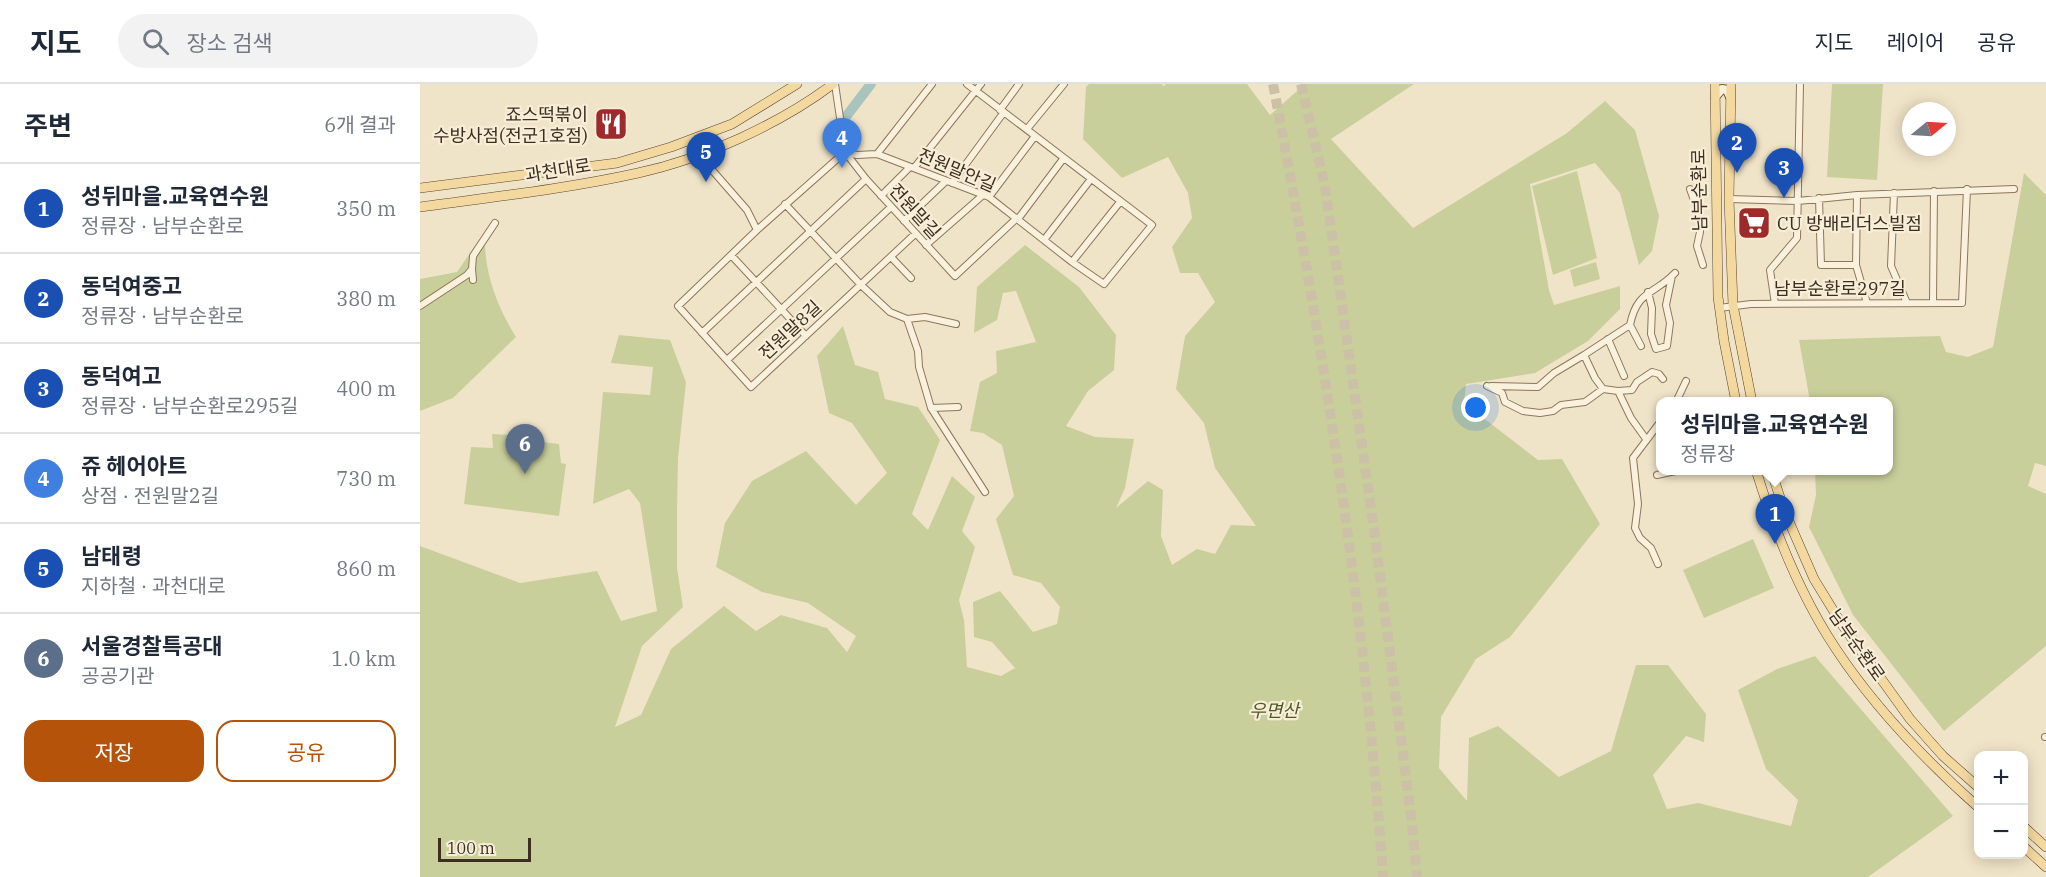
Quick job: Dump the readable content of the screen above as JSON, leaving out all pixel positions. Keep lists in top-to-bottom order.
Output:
{
  "streets": {
    "main road": ["과천대로", "남부순환로"],
    "street": [
      "전원말안길",
      "전원말길",
      "남부순환로297길",
      "전원말8길"
    ]
  },
  "crossings": [
    ["과천대로", "전원말길"],
    ["전원말안길", "전원말길"],
    ["남부순환로", "남부순환로297길"],
    ["전원말길", "전원말8길"]
  ],
  "parks": ["우면산"],
  "places": {
    "restaurant": ["죠스떡볶이 수방사점(전군1호점)"],
    "supermarket": ["CU 방배리더스빌점"]
  },
  "scale_bar": "100 m",
  "north": "right",
  "page": {
    "header": "지도",
    "search": "장소 검색",
    "nav": ["지도", "레이어", "공유"],
    "heading": ["주변", "6개 결과"],
    "pins": [
      "4",
      "2",
      "5",
      "3",
      "6",
      "1"
    ],
    "list": [
      {
        "mark": "1",
        "name": "성뒤마을.교육연수원",
        "note": "정류장 · 남부순환로",
        "value": "350 m"
      },
      {
        "mark": "2",
        "name": "동덕여중고",
        "note": "정류장 · 남부순환로",
        "value": "380 m"
      },
      {
        "mark": "3",
        "name": "동덕여고",
        "note": "정류장 · 남부순환로295길",
        "value": "400 m"
      },
      {
        "mark": "4",
        "name": "쥬 헤어아트",
        "note": "상점 · 전원말2길",
        "value": "730 m"
      },
      {
        "mark": "5",
        "name": "남태령",
        "note": "지하철 · 과천대로",
        "value": "860 m"
      },
      {
        "mark": "6",
        "name": "서울경찰특공대",
        "note": "공공기관",
        "value": "1.0 km"
      }
    ],
    "popup": ["성뒤마을.교육연수원", "정류장"],
    "buttons": ["저장", "공유"],
    "map_buttons": ["+", "−"],
    "scale": "100 m"
  }
}
